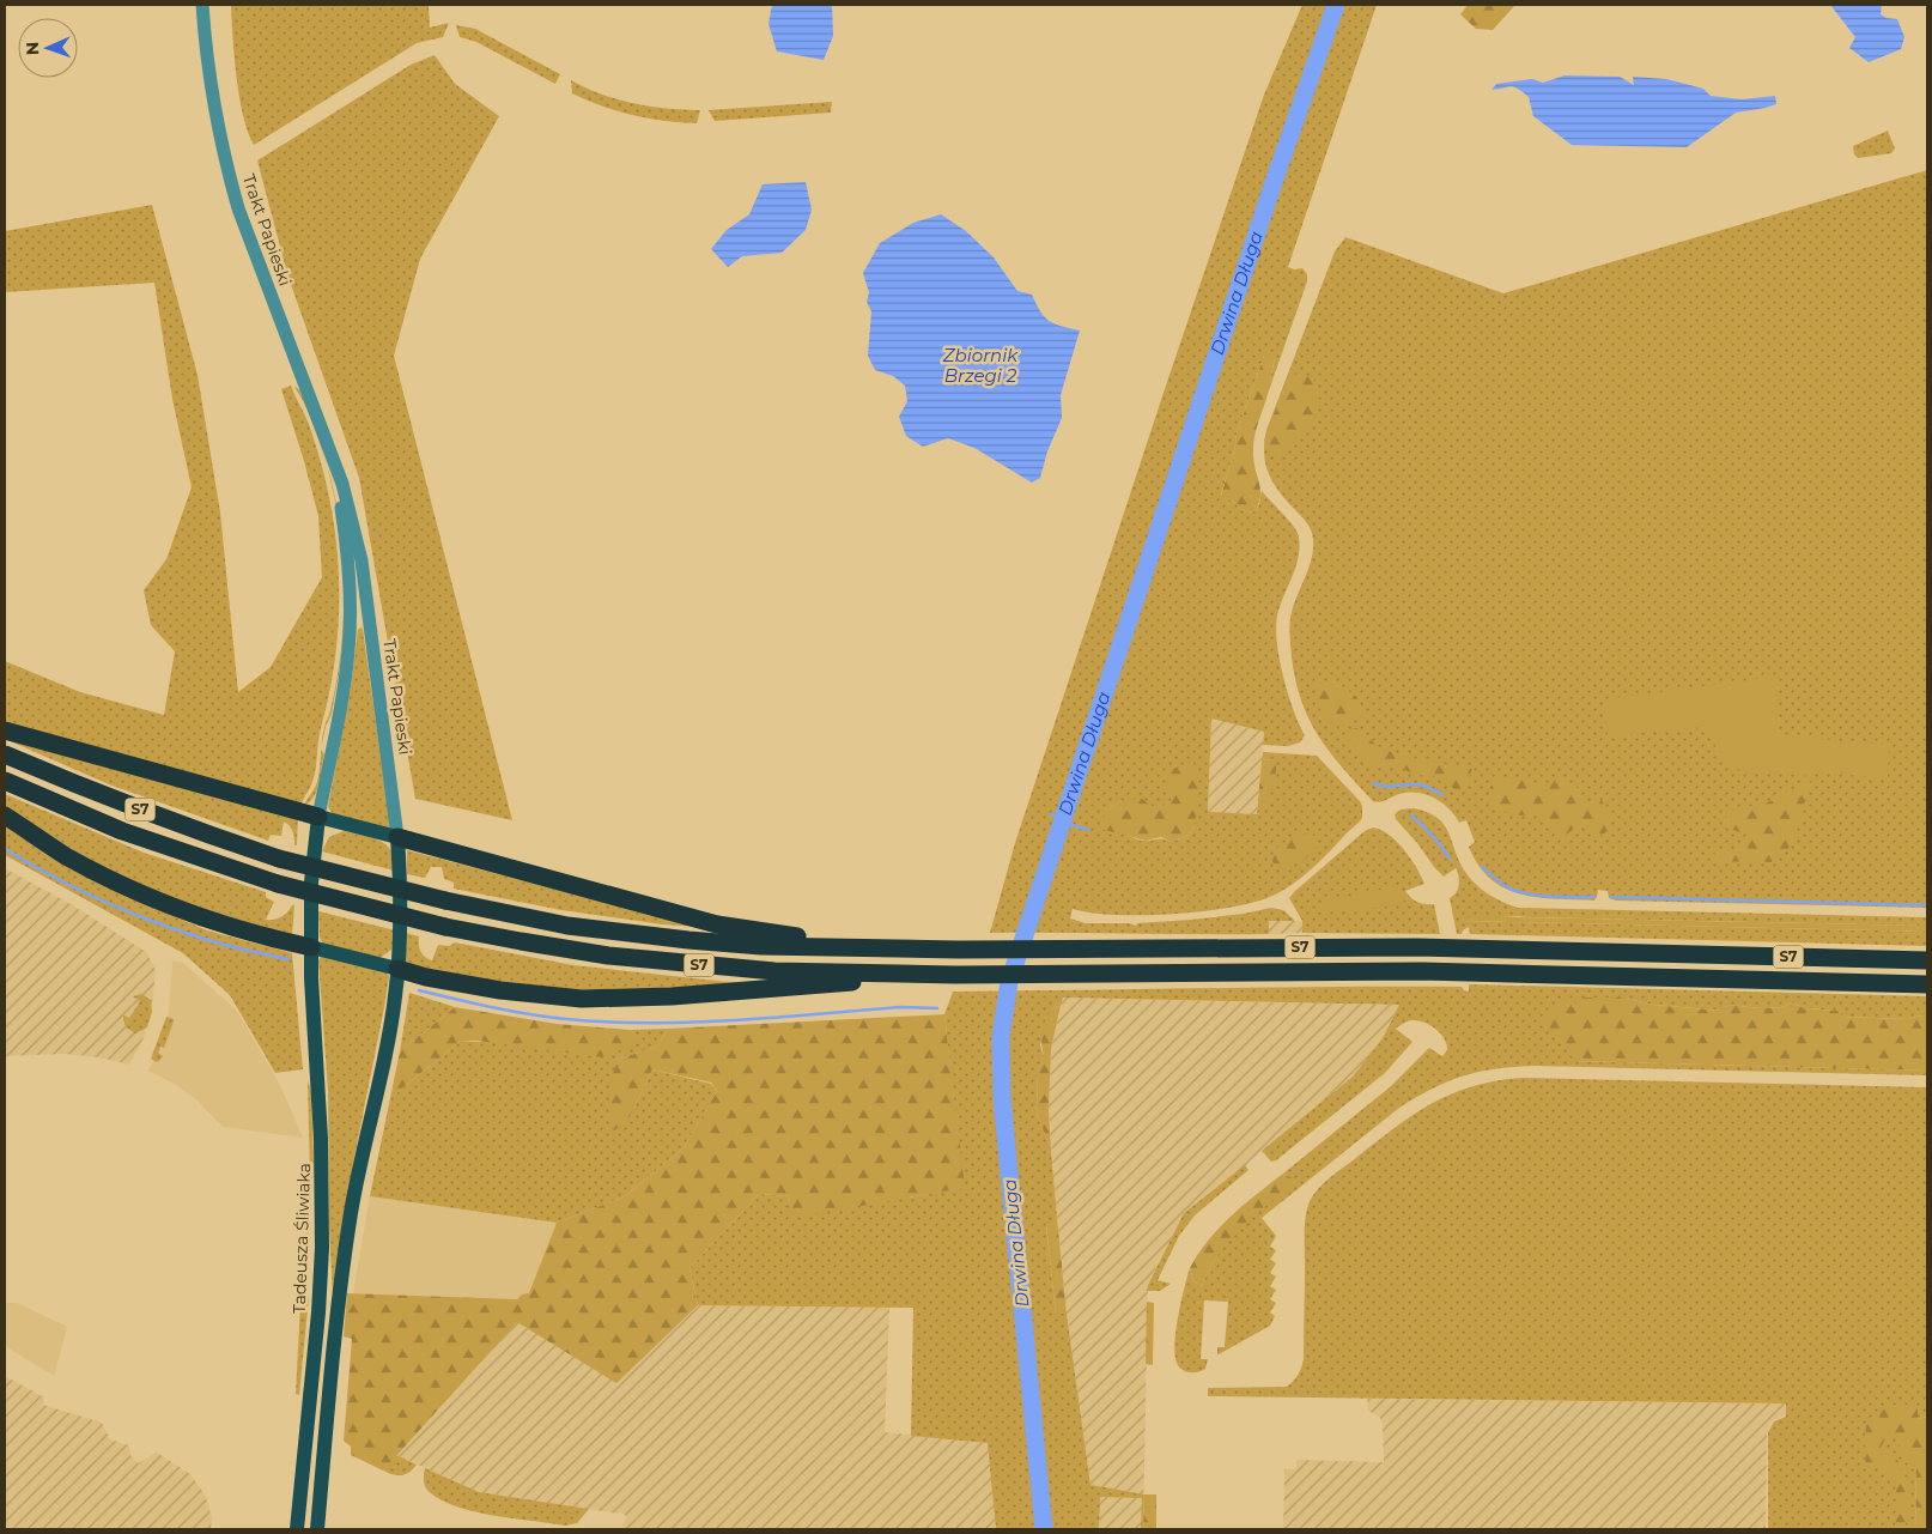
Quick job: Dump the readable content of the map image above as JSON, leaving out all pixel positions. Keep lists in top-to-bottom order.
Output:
{
  "streets": {
    "highway": ["S7"],
    "main road": ["Tadeusza Śliwiaka"],
    "street": ["Trakt Papieski"]
  },
  "crossings": [
    ["Trakt Papieski", "Tadeusza Śliwiaka"]
  ],
  "water": ["Drwina Długa", "Zbiornik Brzegi 2"],
  "north": "left"
}
